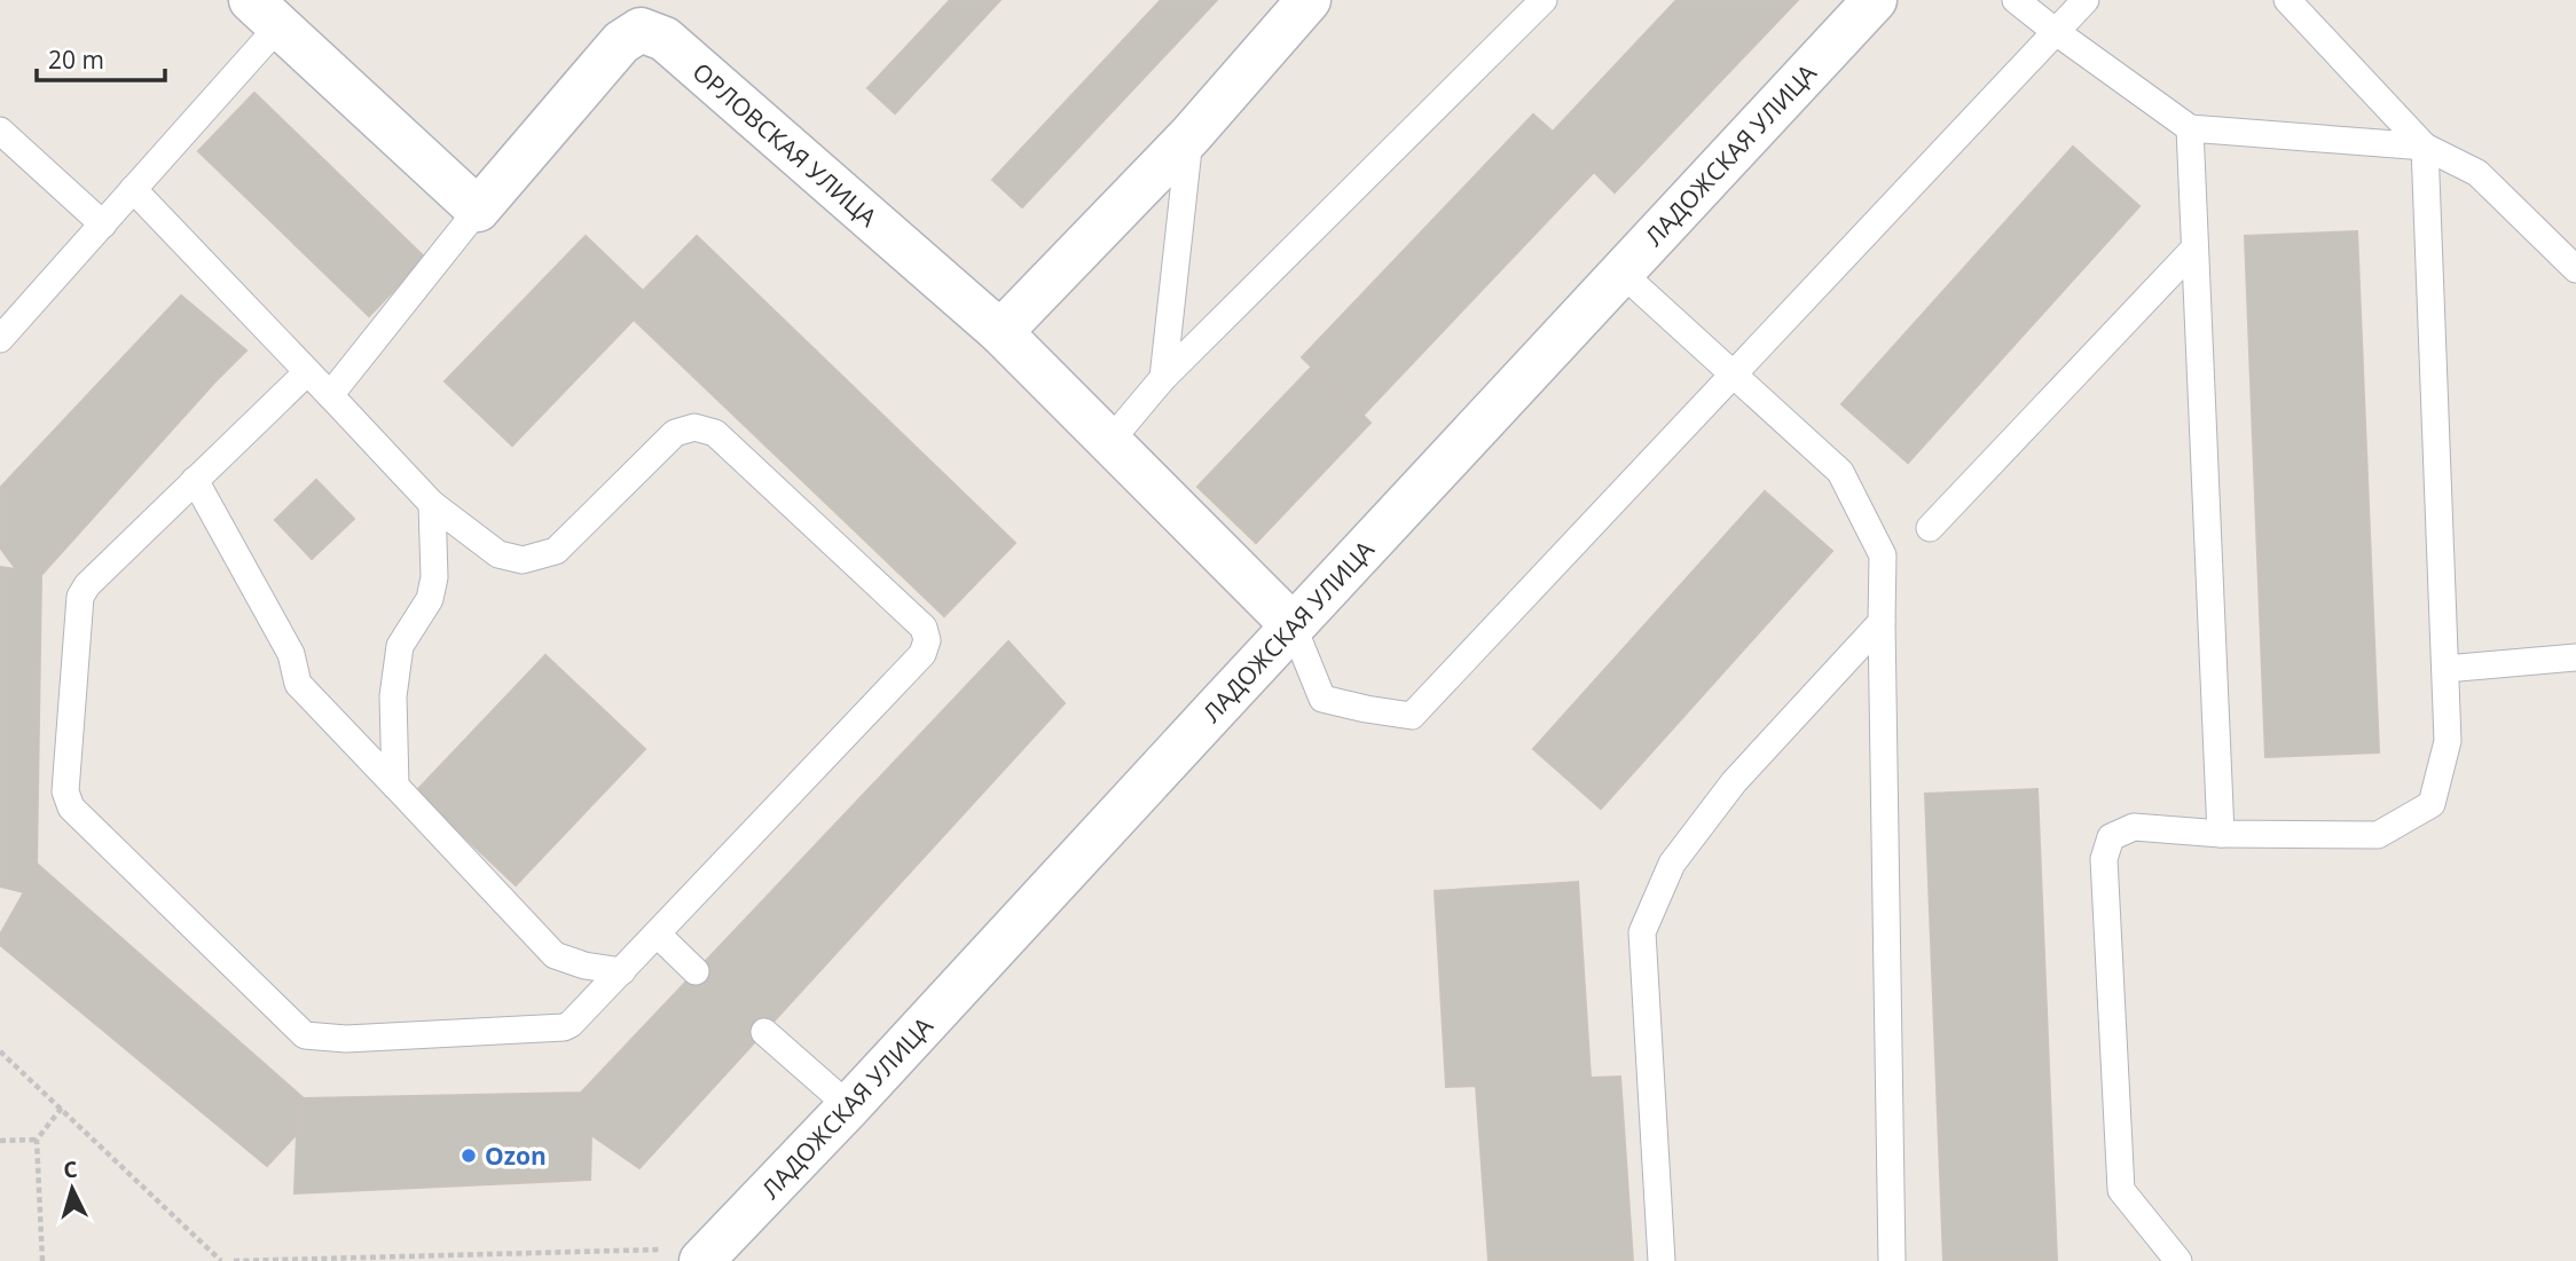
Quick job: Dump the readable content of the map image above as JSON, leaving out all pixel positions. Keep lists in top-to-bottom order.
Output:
{
  "streets": {
    "street": ["ОРЛОВСКАЯ УЛИЦА", "ЛАДОЖСКАЯ УЛИЦА"]
  },
  "places": ["Ozon"],
  "scale_bar": "20 m",
  "north": "top"
}
